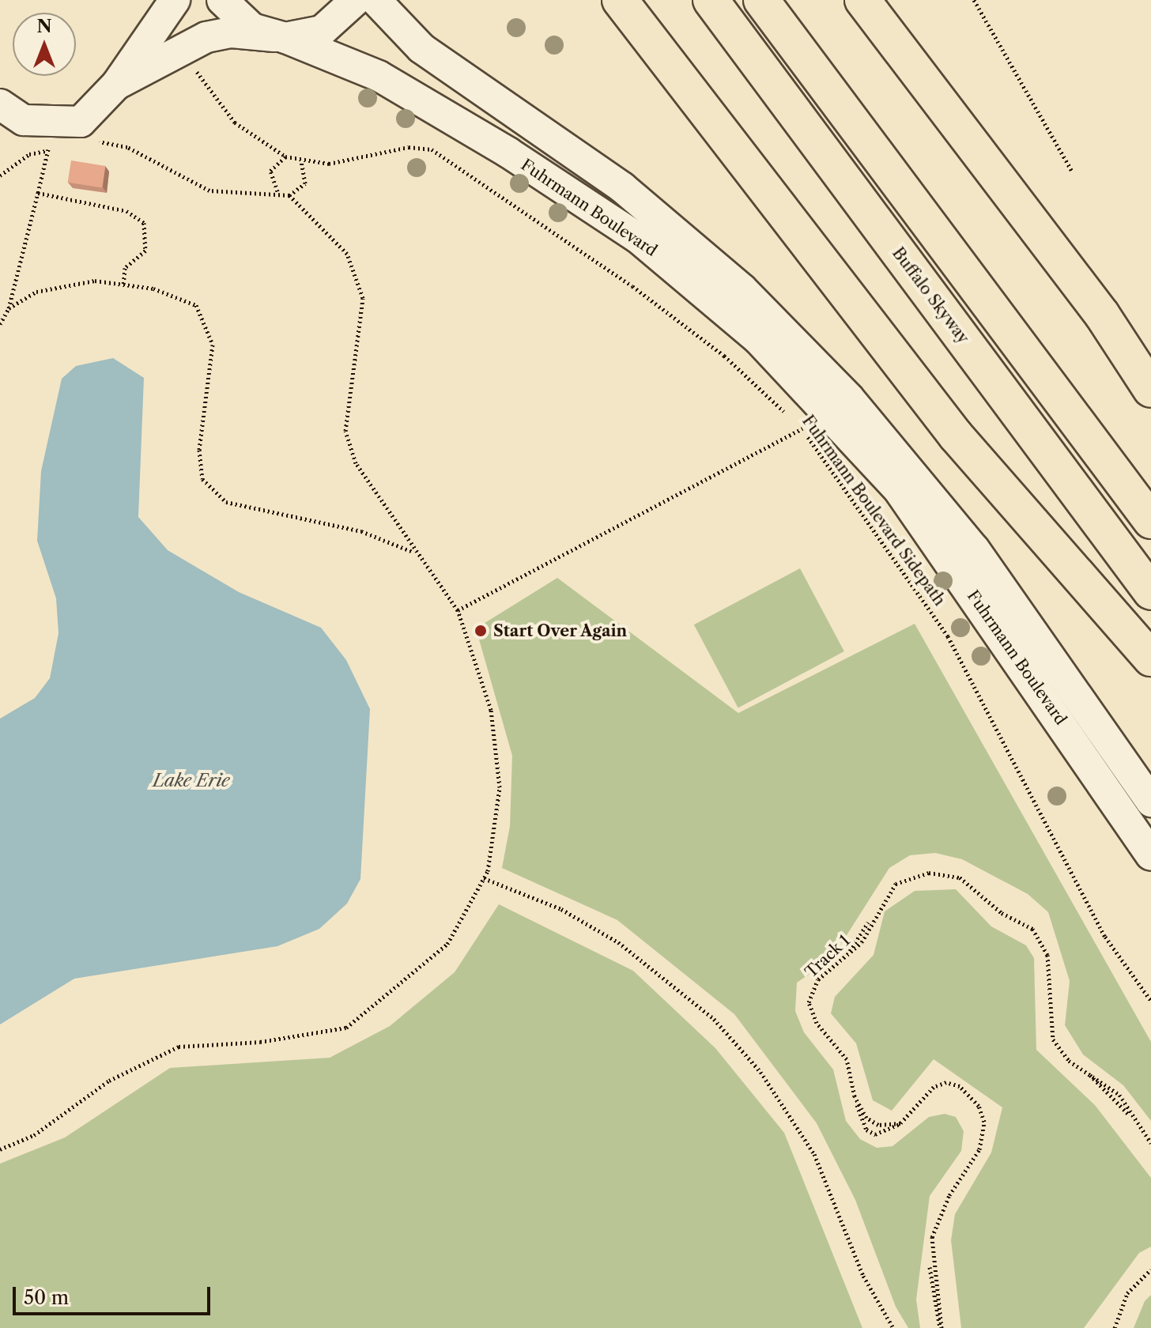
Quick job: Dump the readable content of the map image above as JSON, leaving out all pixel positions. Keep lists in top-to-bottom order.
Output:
{
  "streets": {
    "highway": ["Buffalo Skyway"],
    "street": ["Fuhrmann Boulevard"],
    "path": ["Fuhrmann Boulevard Sidepath", "Track 1"]
  },
  "water": ["Lake Erie"],
  "places": ["Start Over Again"],
  "scale_bar": "50 m",
  "north": "top"
}
